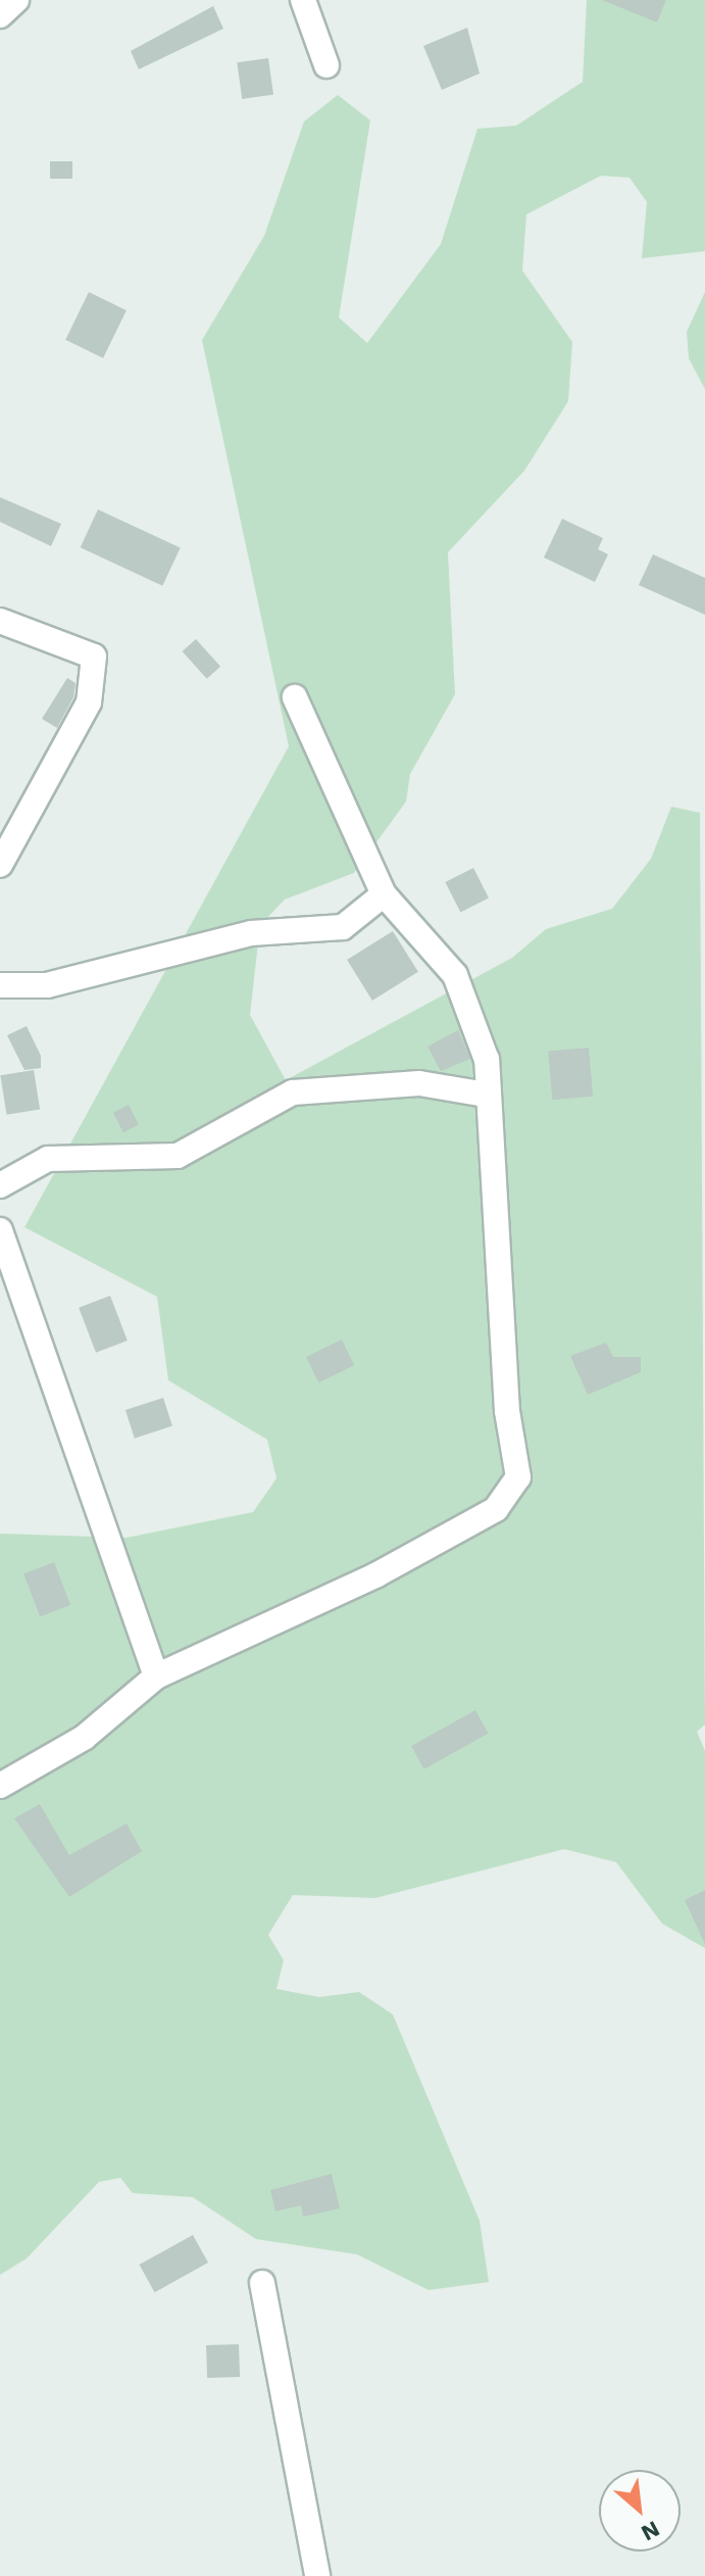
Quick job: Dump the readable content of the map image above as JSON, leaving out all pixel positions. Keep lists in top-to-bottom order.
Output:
{
  "north": "bottom right"
}
